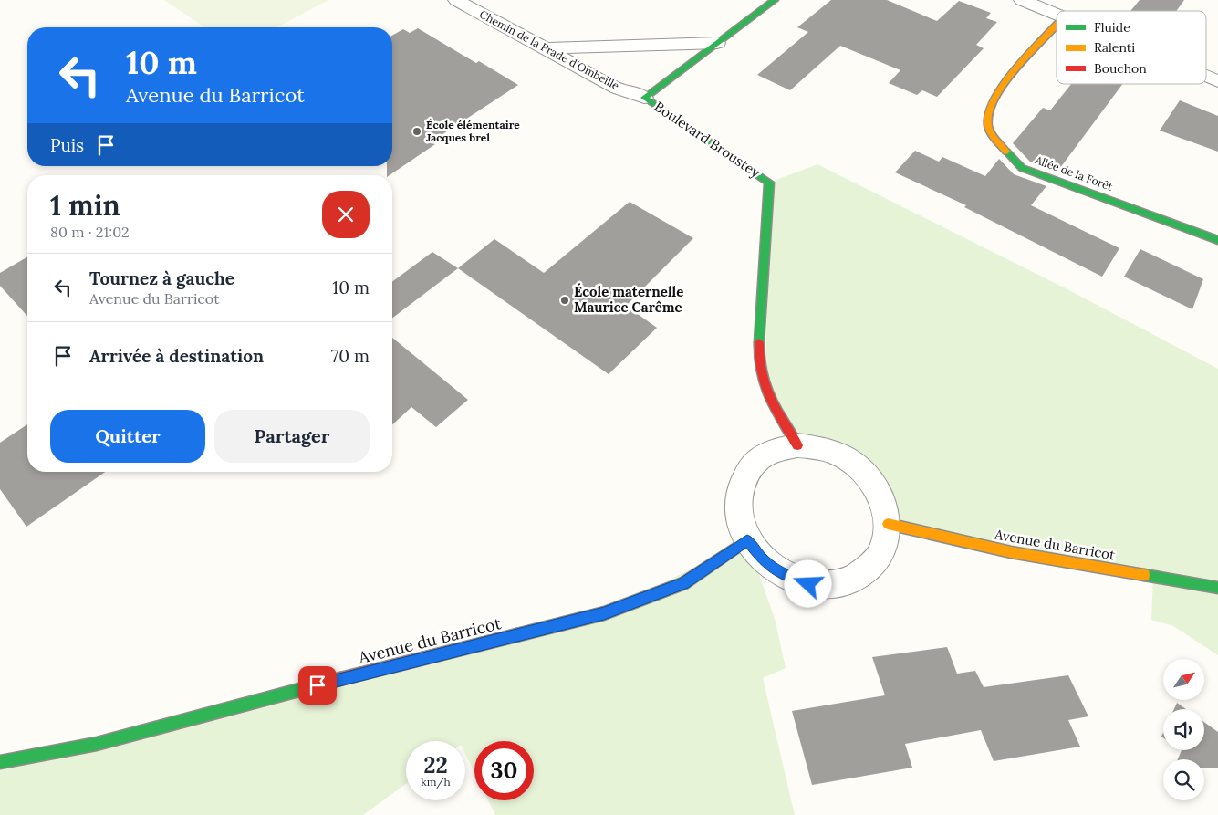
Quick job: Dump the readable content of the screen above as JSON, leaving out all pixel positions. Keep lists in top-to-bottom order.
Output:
{
  "streets": {
    "street": [
      "Chemin de la Prade d'Ombeille",
      "Boulevard Broustey",
      "Allée de la Forêt",
      "Avenue du Barricot"
    ]
  },
  "crossings": [
    ["Chemin de la Prade d'Ombeille", "Boulevard Broustey"],
    ["Boulevard Broustey", "Avenue du Barricot"]
  ],
  "places": ["École élémentaire Jacques brel", "École maternelle Maurice Carême"],
  "legend": ["Fluide", "Ralenti", "Bouchon"],
  "north": "top right",
  "page": {
    "turn": ["10 m", "Avenue du Barricot"],
    "then": "Puis",
    "heading": ["1 min", "80 m · 21:02"],
    "list": [
      {
        "name": "Tournez à gauche",
        "note": "Avenue du Barricot",
        "value": "10 m"
      },
      {
        "name": "Arrivée à destination",
        "value": "70 m"
      }
    ],
    "buttons": ["Quitter", "Partager"],
    "speed": "22 km/h",
    "limit": "30"
  }
}
